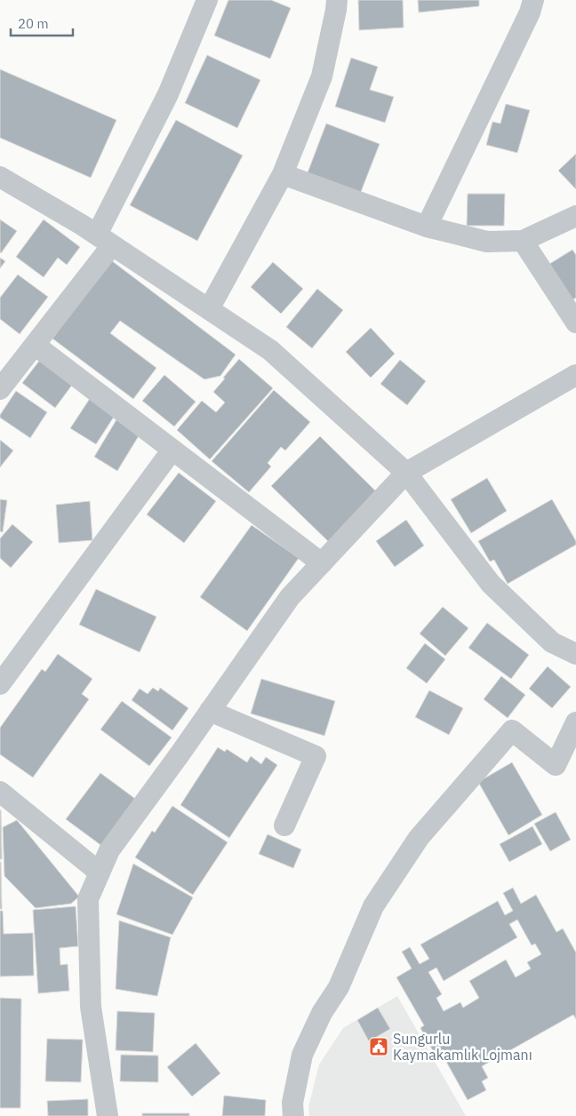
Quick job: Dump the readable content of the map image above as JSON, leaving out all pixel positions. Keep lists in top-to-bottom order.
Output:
{
  "places": {
    "public building": ["Sungurlu Kaymakamlık Lojmanı"]
  },
  "scale_bar": "20 m"
}
